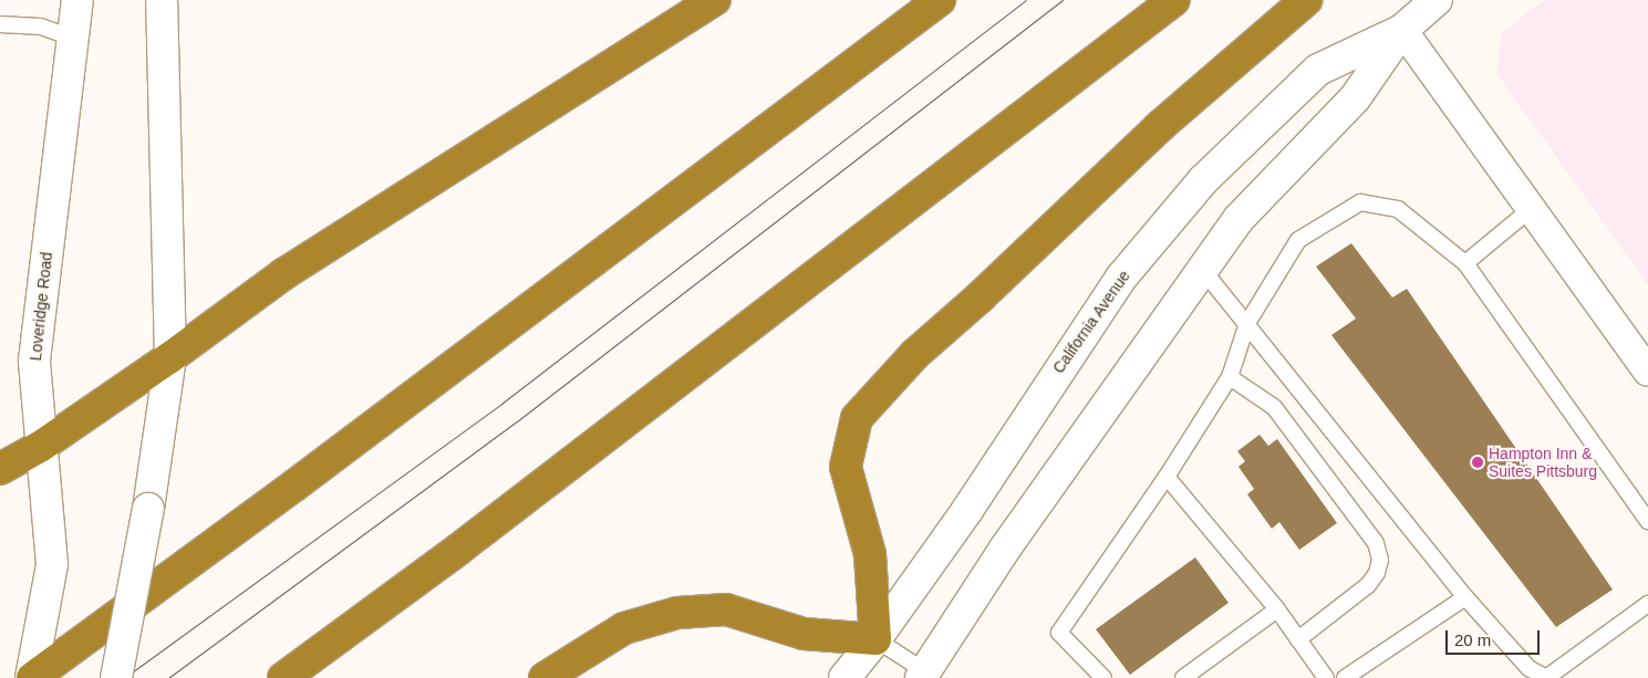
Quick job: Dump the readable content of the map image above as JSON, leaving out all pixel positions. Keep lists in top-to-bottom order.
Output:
{
  "streets": {
    "main road": ["Loveridge Road", "California Avenue"]
  },
  "places": ["Hampton Inn & Suites Pittsburg"],
  "scale_bar": "20 m"
}
